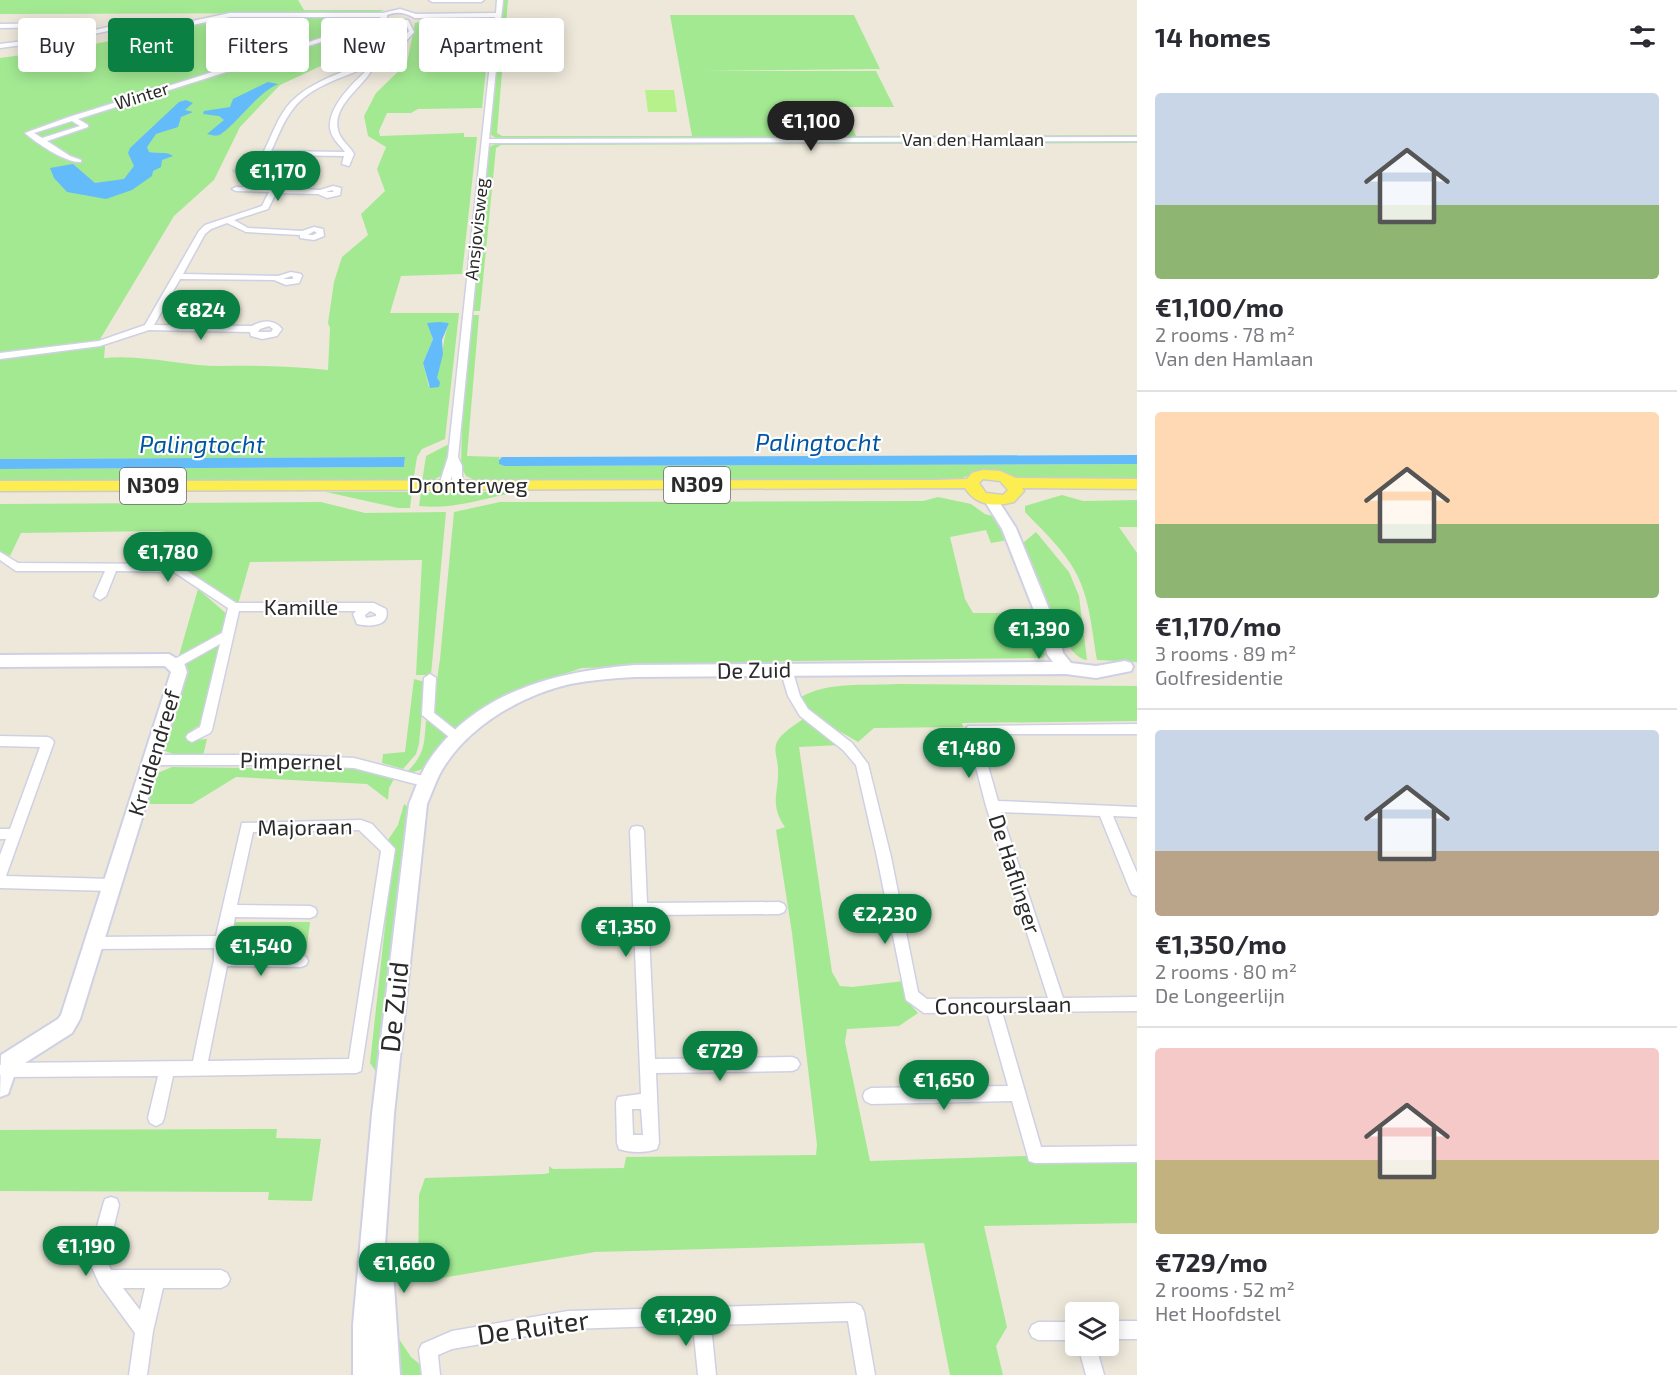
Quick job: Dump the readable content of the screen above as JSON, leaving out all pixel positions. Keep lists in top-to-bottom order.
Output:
{
  "streets": {
    "main road": ["Dronterweg", "N309"],
    "street": [
      "Winter",
      "Van den Hamlaan",
      "Ansjovisweg",
      "Kamille",
      "De Zuid",
      "Kruidendreef",
      "Pimpernel",
      "Majoraan",
      "De Haflinger",
      "Concourslaan",
      "De Ruiter"
    ]
  },
  "crossings": [
    ["Van den Hamlaan", "Ansjovisweg"],
    ["Ansjovisweg", "Dronterweg"],
    ["Dronterweg", "N309"],
    ["De Zuid", "Pimpernel"],
    ["De Zuid", "Concourslaan"],
    ["Kruidendreef", "Pimpernel"],
    ["Kruidendreef", "Majoraan"],
    ["De Haflinger", "Concourslaan"]
  ],
  "water": ["Palingtocht"],
  "page": {
    "heading": "14 homes",
    "chip": [
      "Buy",
      "Rent",
      "Filters",
      "New",
      "Apartment"
    ],
    "list": [
      {
        "name": "€1,100/mo",
        "note": "2 rooms · 78 m² · Van den Hamlaan"
      },
      {
        "name": "€1,170/mo",
        "note": "3 rooms · 89 m² · Golfresidentie"
      },
      {
        "name": "€1,350/mo",
        "note": "2 rooms · 80 m² · De Longeerlijn"
      },
      {
        "name": "€729/mo",
        "note": "2 rooms · 52 m² · Het Hoofdstel"
      }
    ],
    "price": [
      "€1,100",
      "€1,170",
      "€824",
      "€1,780",
      "€1,390",
      "€1,480",
      "€2,230",
      "€1,350",
      "€1,540",
      "€729",
      "€1,650",
      "€1,190",
      "€1,660",
      "€1,290"
    ]
  }
}
